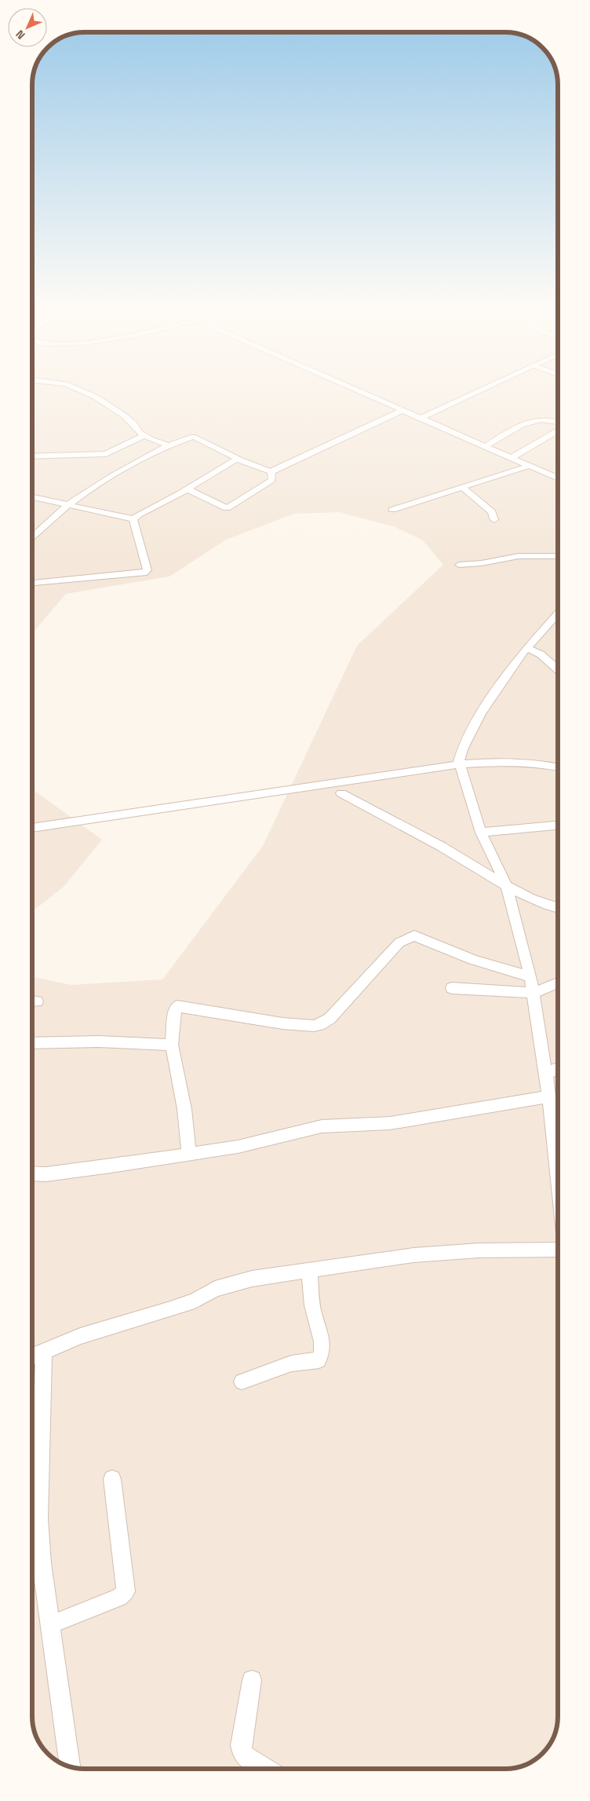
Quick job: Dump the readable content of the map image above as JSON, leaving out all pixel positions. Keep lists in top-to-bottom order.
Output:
{
  "north": "bottom left"
}
